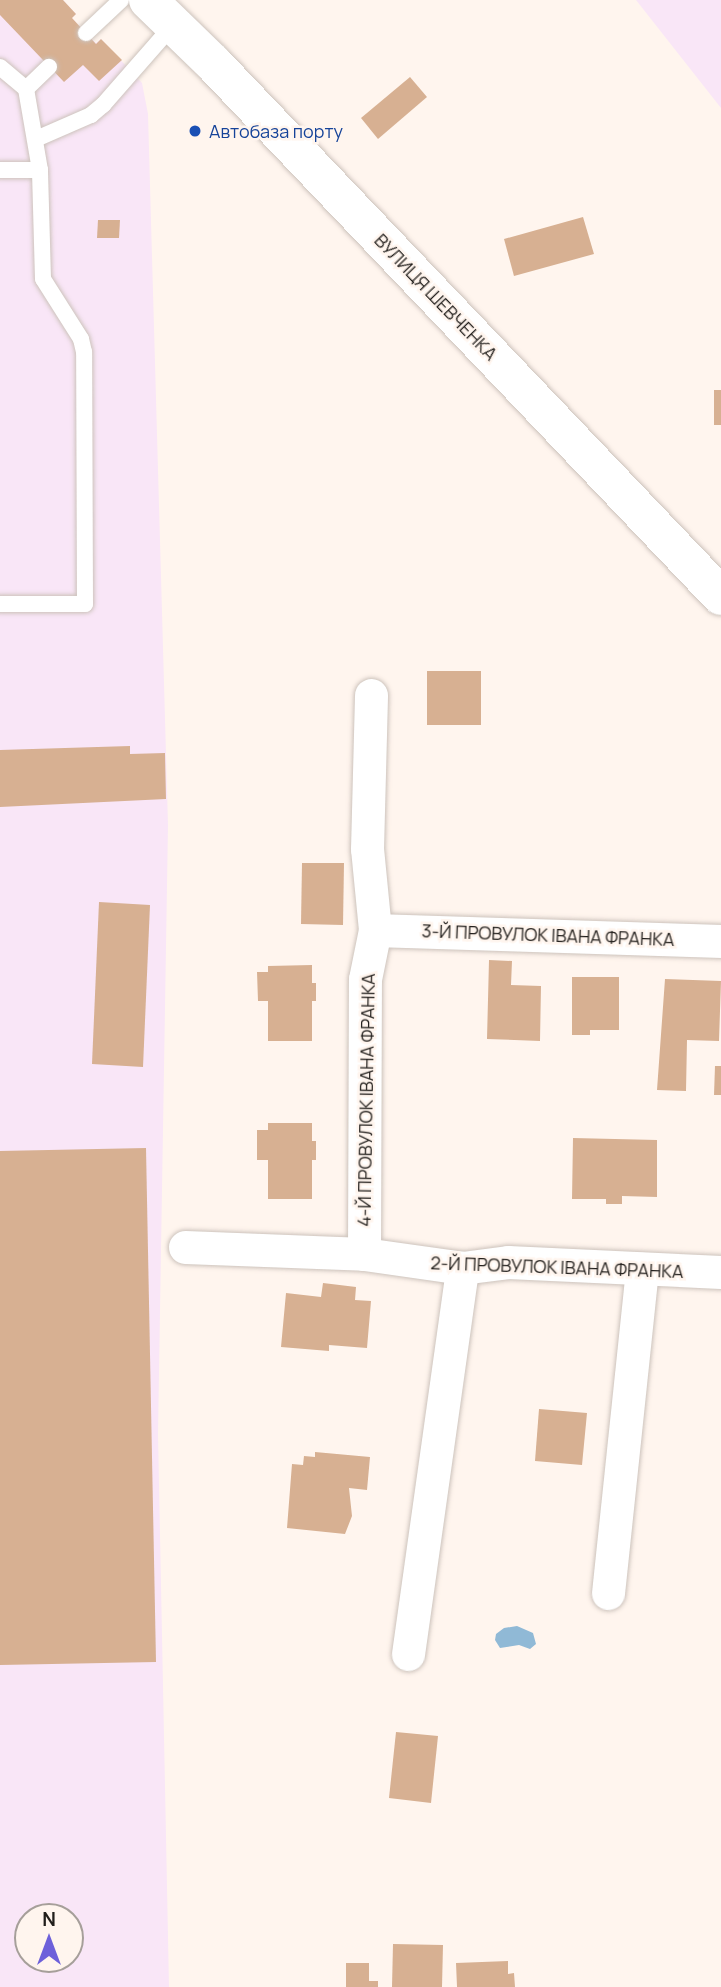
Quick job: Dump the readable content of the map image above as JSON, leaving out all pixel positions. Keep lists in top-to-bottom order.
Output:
{
  "streets": {
    "main road": ["ВУЛИЦЯ ШЕВЧЕНКА"],
    "street": ["3-Й ПРОВУЛОК ІВАНА ФРАНКА", "4-Й ПРОВУЛОК ІВАНА ФРАНКА", "2-Й ПРОВУЛОК ІВАНА ФРАНКА"]
  },
  "crossings": [
    ["3-Й ПРОВУЛОК ІВАНА ФРАНКА", "4-Й ПРОВУЛОК ІВАНА ФРАНКА"],
    ["4-Й ПРОВУЛОК ІВАНА ФРАНКА", "2-Й ПРОВУЛОК ІВАНА ФРАНКА"]
  ],
  "places": ["Автобаза порту"],
  "north": "top"
}
